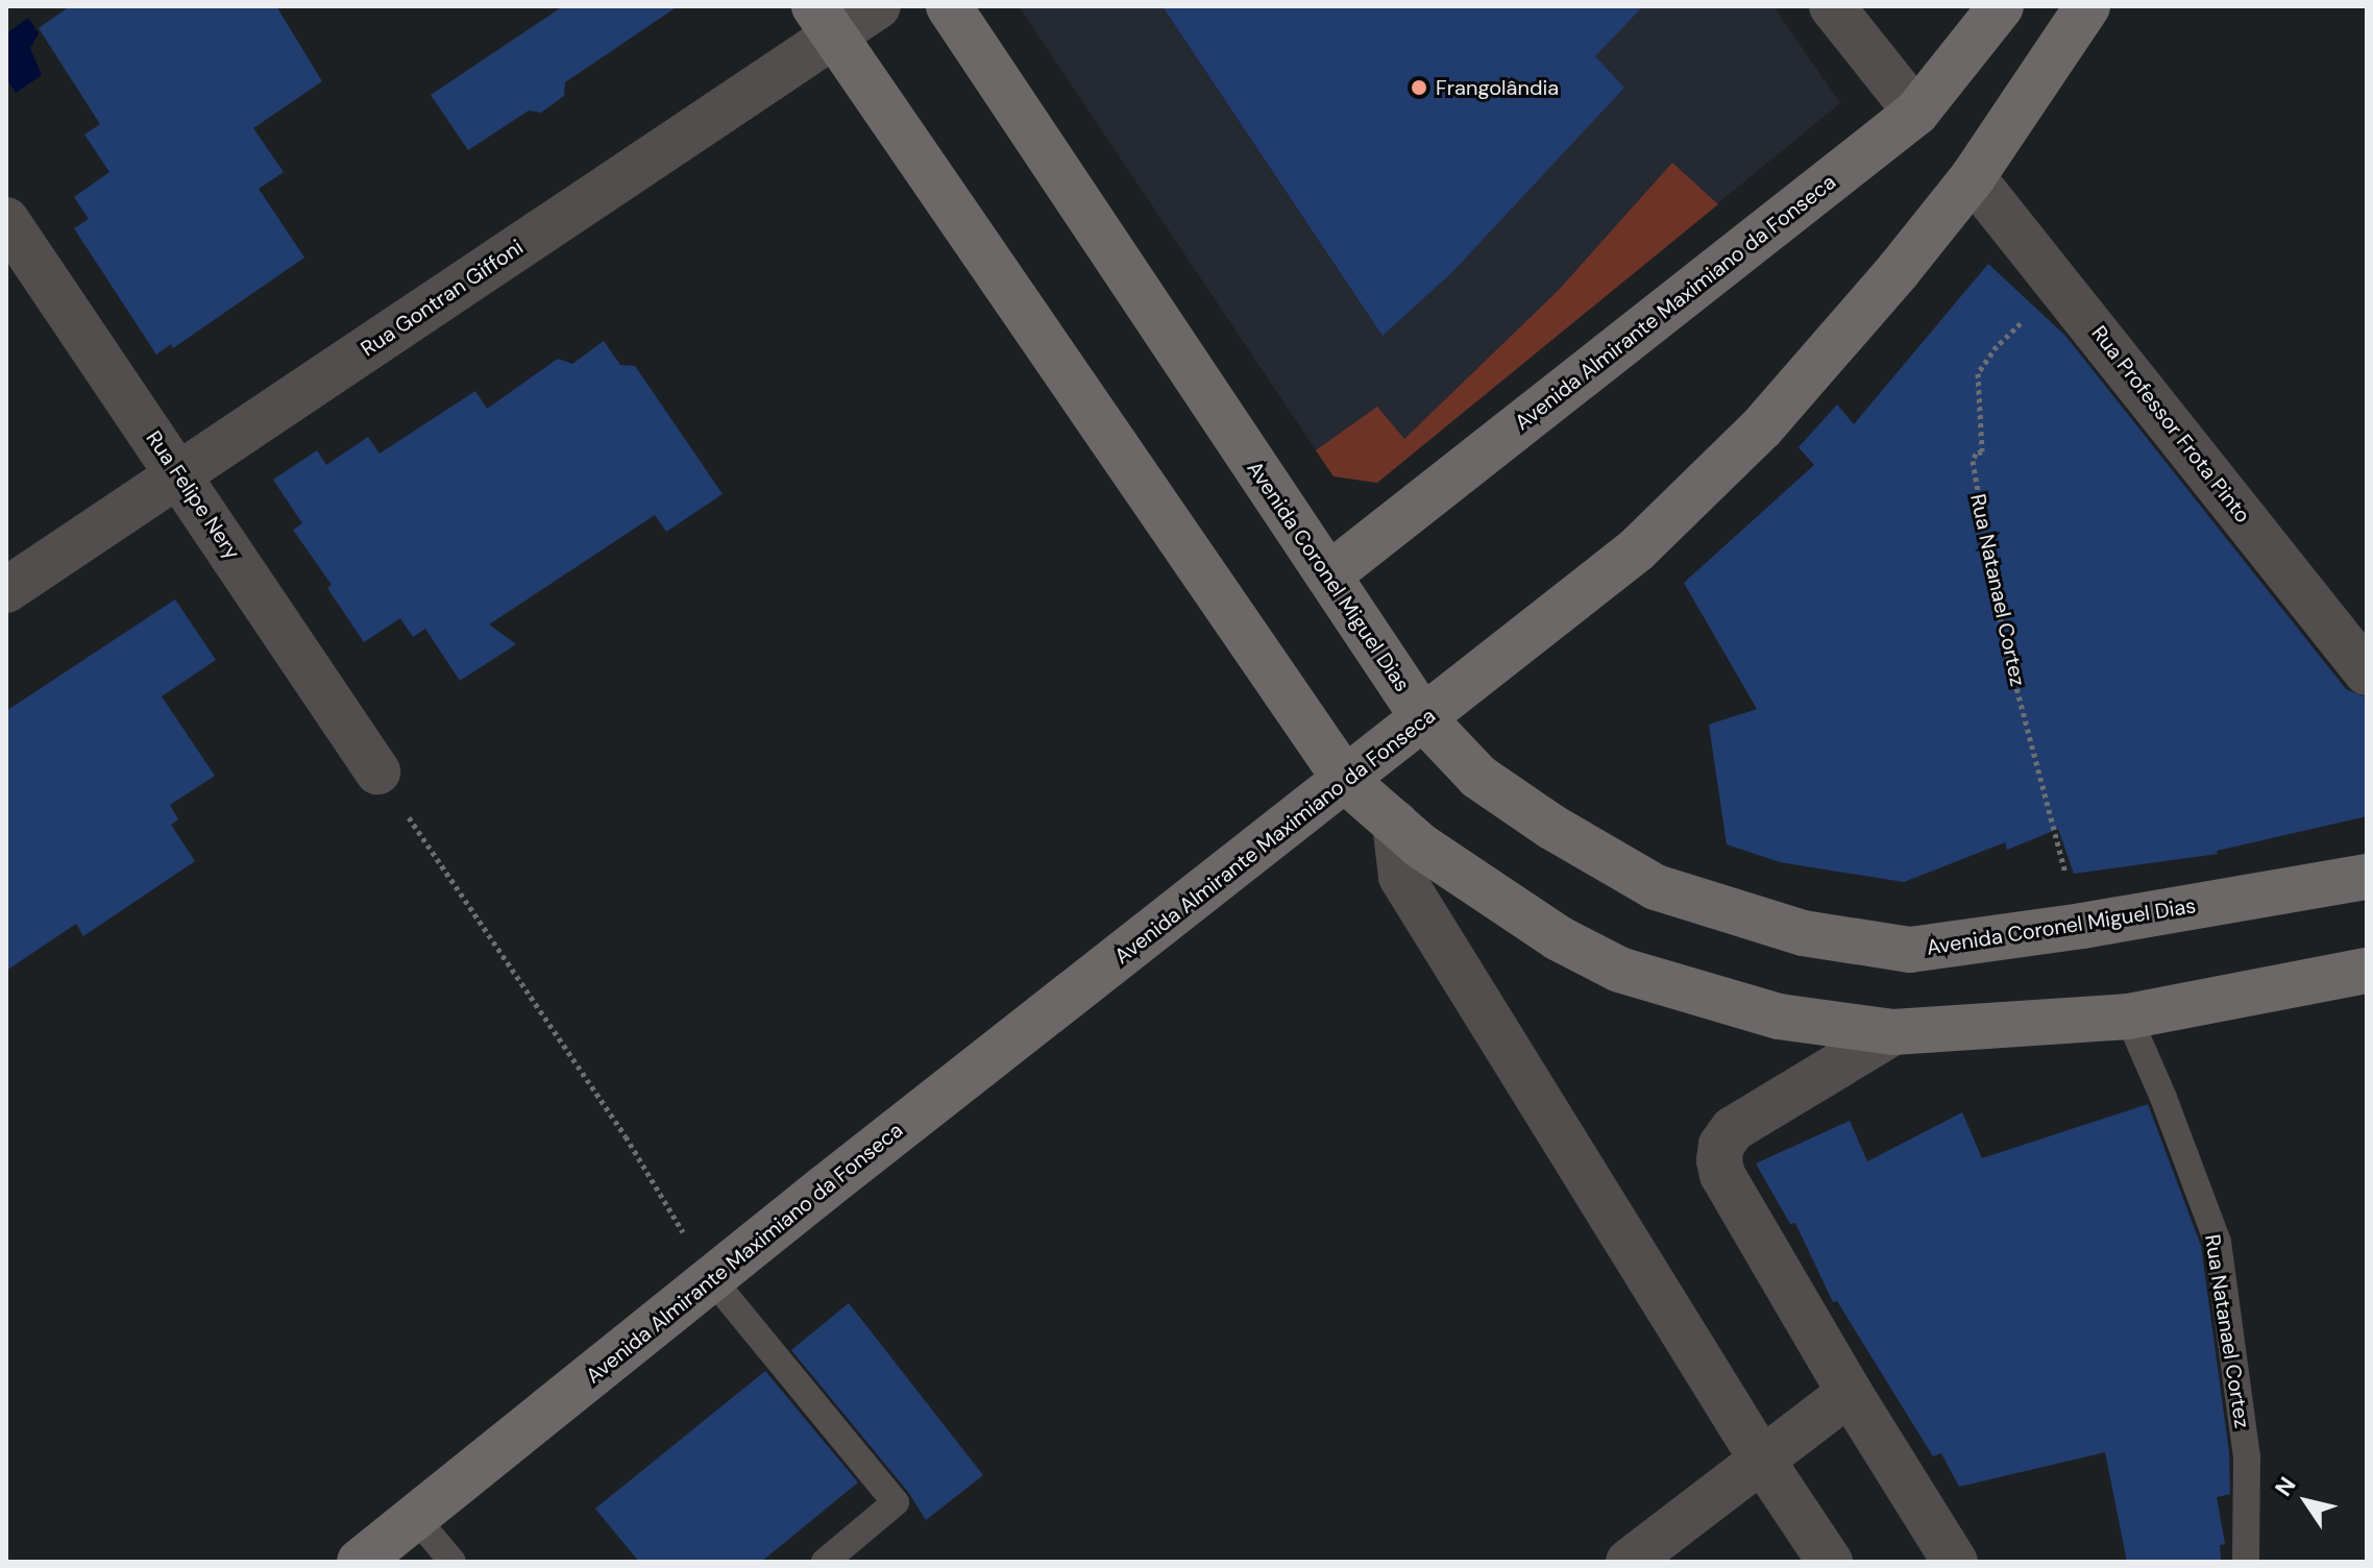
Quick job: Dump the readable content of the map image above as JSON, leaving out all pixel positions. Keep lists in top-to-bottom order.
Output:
{
  "streets": {
    "main road": ["Avenida Almirante Maximiano da Fonseca", "Avenida Coronel Miguel Dias"],
    "street": ["Rua Gontran Giffoni", "Rua Professor Frota Pinto", "Rua Felipe Nery"],
    "lane": ["Rua Natanael Cortez"]
  },
  "crossings": [
    ["Rua Gontran Giffoni", "Rua Felipe Nery"],
    ["Avenida Almirante Maximiano da Fonseca", "Rua Professor Frota Pinto"],
    ["Avenida Almirante Maximiano da Fonseca", "Avenida Coronel Miguel Dias"],
    ["Rua Professor Frota Pinto", "Rua Natanael Cortez"],
    ["Avenida Coronel Miguel Dias", "Rua Natanael Cortez"]
  ],
  "places": ["Frangolândia"],
  "north": "top left"
}
